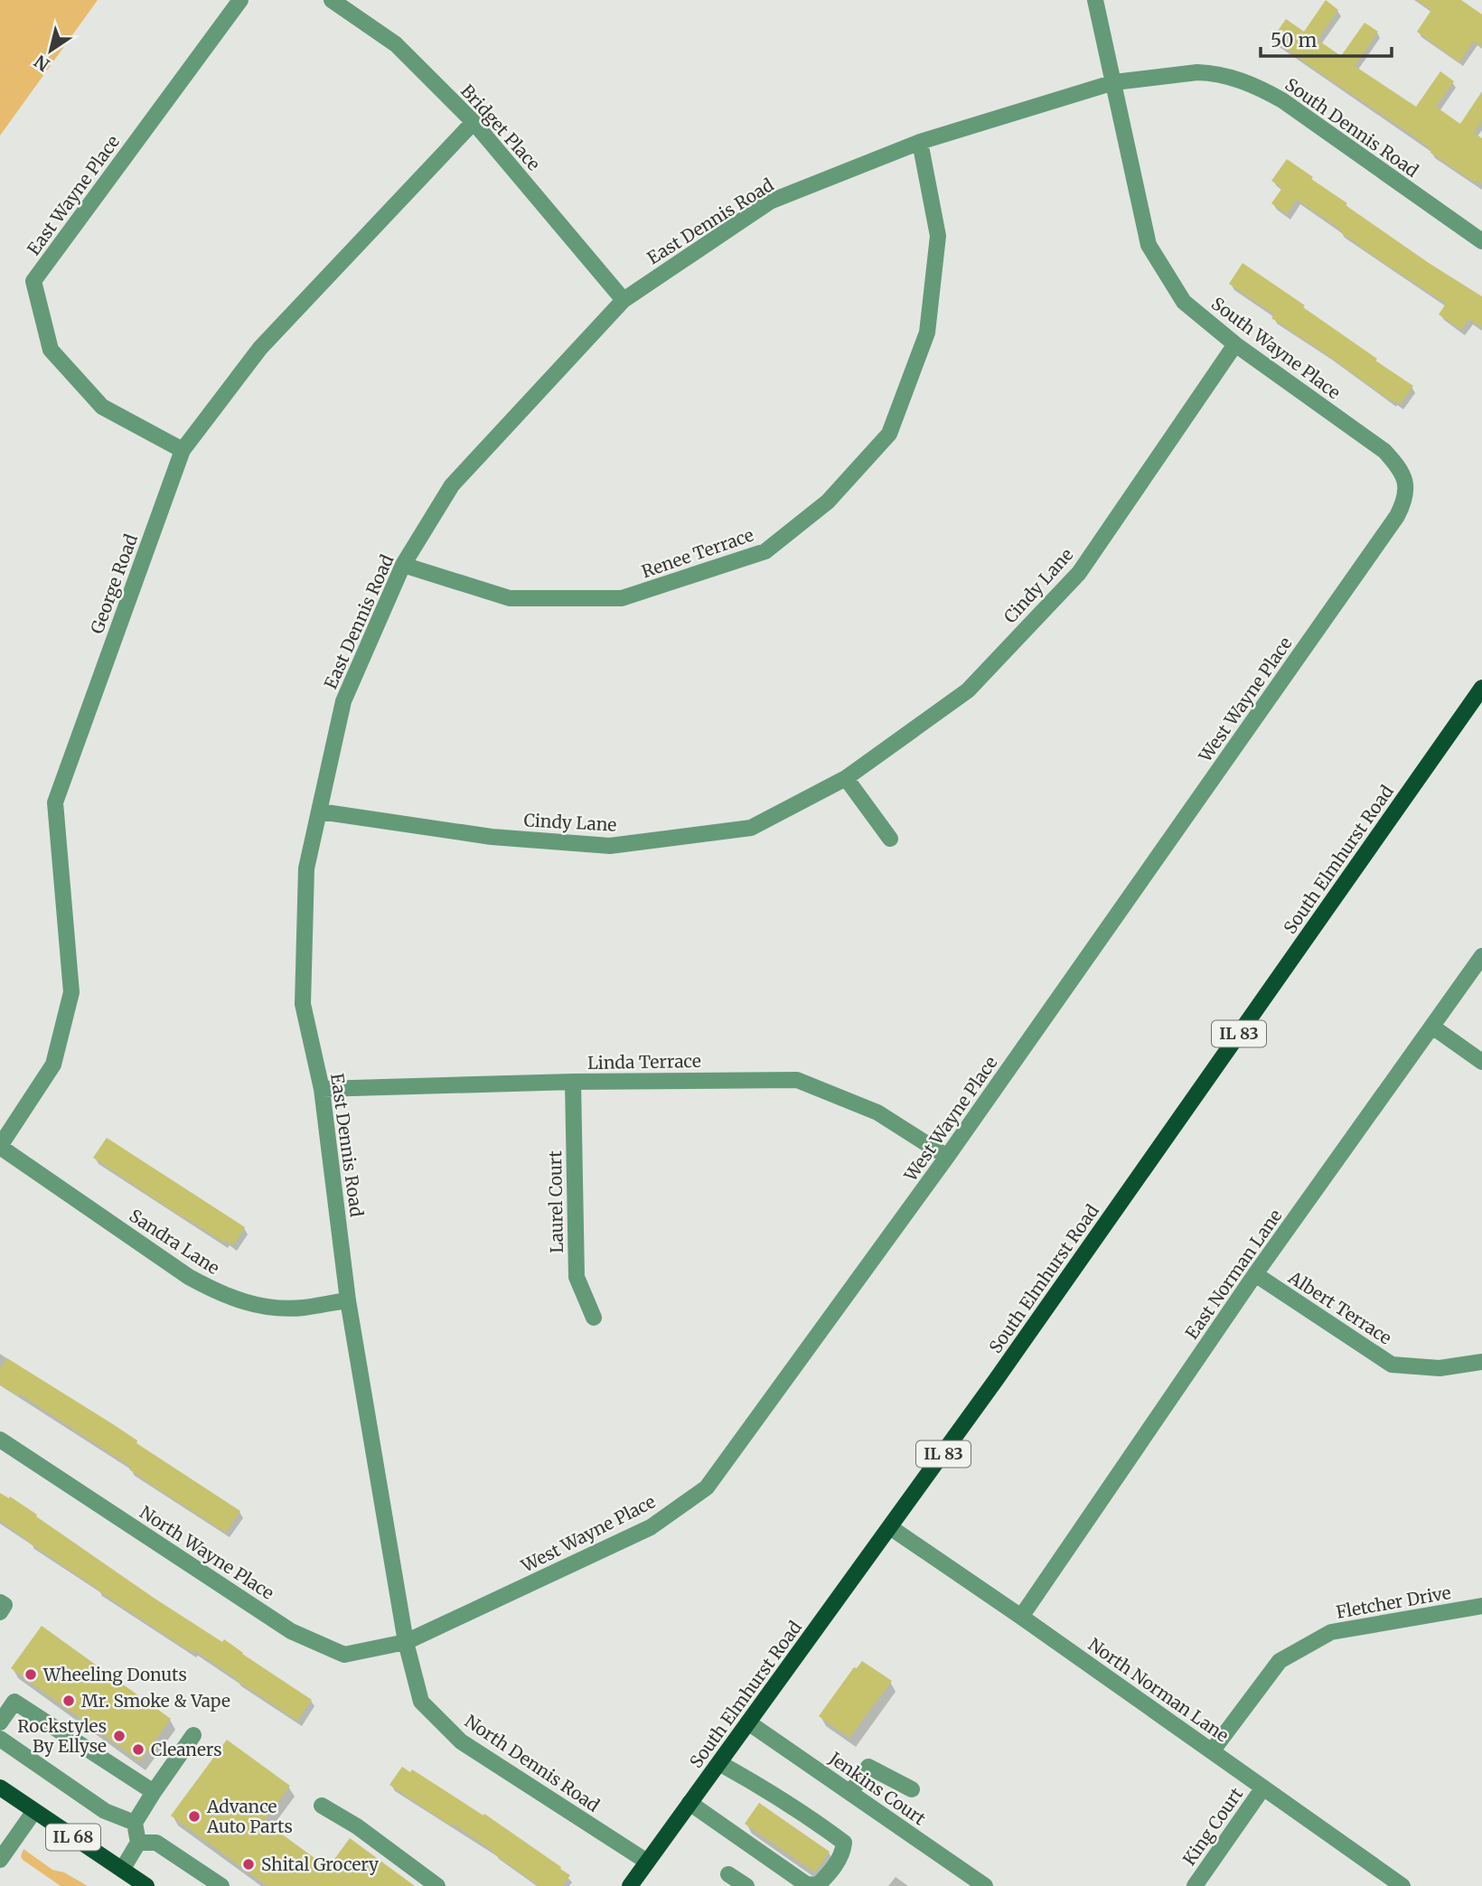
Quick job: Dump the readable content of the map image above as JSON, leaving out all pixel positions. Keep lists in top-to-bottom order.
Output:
{
  "streets": {
    "main road": ["South Elmhurst Road", "IL 83", "IL 68"],
    "street": [
      "Bridget Place",
      "South Dennis Road",
      "East Wayne Place",
      "East Dennis Road",
      "South Wayne Place",
      "Renee Terrace",
      "George Road",
      "Cindy Lane",
      "West Wayne Place",
      "Linda Terrace",
      "Laurel Court",
      "Sandra Lane",
      "East Norman Lane",
      "Albert Terrace",
      "North Wayne Place",
      "Fletcher Drive",
      "North Norman Lane",
      "North Dennis Road",
      "Jenkins Court",
      "King Court"
    ]
  },
  "crossings": [
    ["Bridget Place", "East Dennis Road"],
    ["Bridget Place", "George Road"],
    ["South Dennis Road", "East Dennis Road"],
    ["South Dennis Road", "South Wayne Place"],
    ["East Wayne Place", "George Road"],
    ["East Dennis Road", "South Wayne Place"],
    ["East Dennis Road", "Renee Terrace"],
    ["East Dennis Road", "Cindy Lane"],
    ["East Dennis Road", "West Wayne Place"],
    ["East Dennis Road", "Linda Terrace"],
    ["East Dennis Road", "Sandra Lane"],
    ["East Dennis Road", "North Wayne Place"],
    ["East Dennis Road", "North Dennis Road"],
    ["South Wayne Place", "Cindy Lane"],
    ["South Wayne Place", "West Wayne Place"],
    ["George Road", "Sandra Lane"],
    ["West Wayne Place", "Linda Terrace"],
    ["West Wayne Place", "North Wayne Place"],
    ["West Wayne Place", "North Dennis Road"],
    ["South Elmhurst Road", "North Norman Lane"],
    ["South Elmhurst Road", "North Dennis Road"],
    ["South Elmhurst Road", "Jenkins Court"],
    ["Linda Terrace", "Laurel Court"],
    ["East Norman Lane", "Albert Terrace"],
    ["East Norman Lane", "North Norman Lane"],
    ["North Wayne Place", "North Dennis Road"],
    ["Fletcher Drive", "North Norman Lane"],
    ["North Norman Lane", "King Court"]
  ],
  "places": [
    "Wheeling Donuts",
    "Mr. Smoke & Vape",
    "Rockstyles By Ellyse",
    "Cleaners",
    "Advance Auto Parts",
    "Shital Grocery"
  ],
  "scale_bar": "50 m",
  "north": "bottom left"
}
